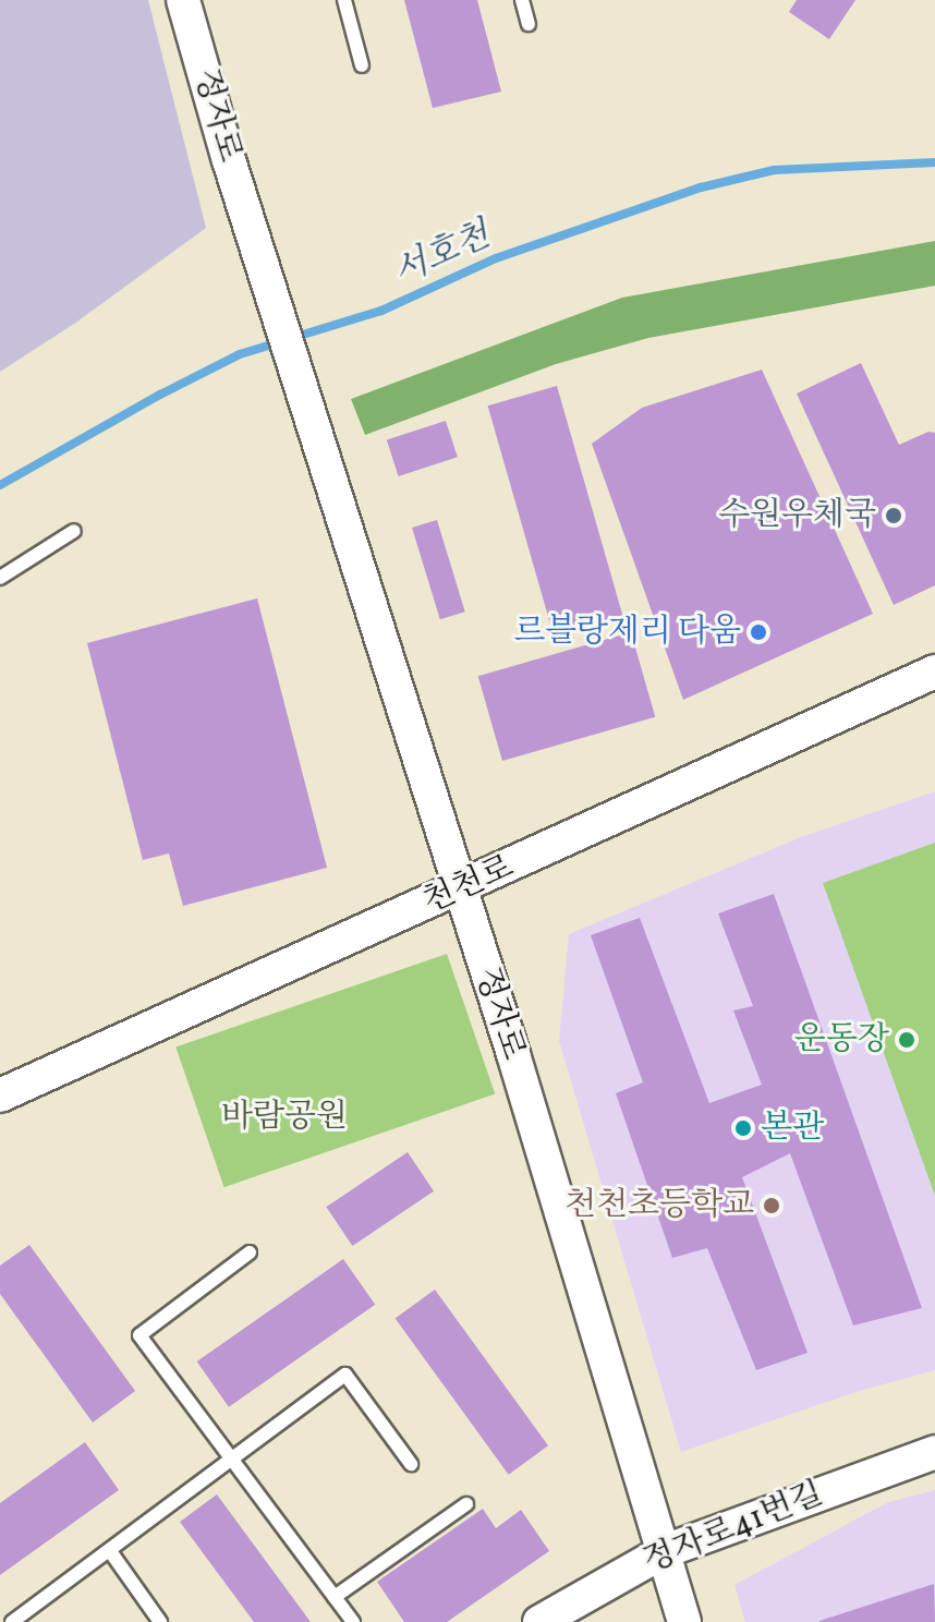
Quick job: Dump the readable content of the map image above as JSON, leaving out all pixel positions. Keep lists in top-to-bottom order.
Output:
{
  "streets": {
    "street": ["정자로", "천천로", "정자로41번길"]
  },
  "crossings": [
    ["정자로", "천천로"],
    ["정자로", "정자로41번길"]
  ],
  "water": ["서호천"],
  "parks": ["바람공원"],
  "places": [
    "수원우체국",
    "르블랑제리 다움",
    "운동장",
    "본관",
    "천천초등학교"
  ]
}
